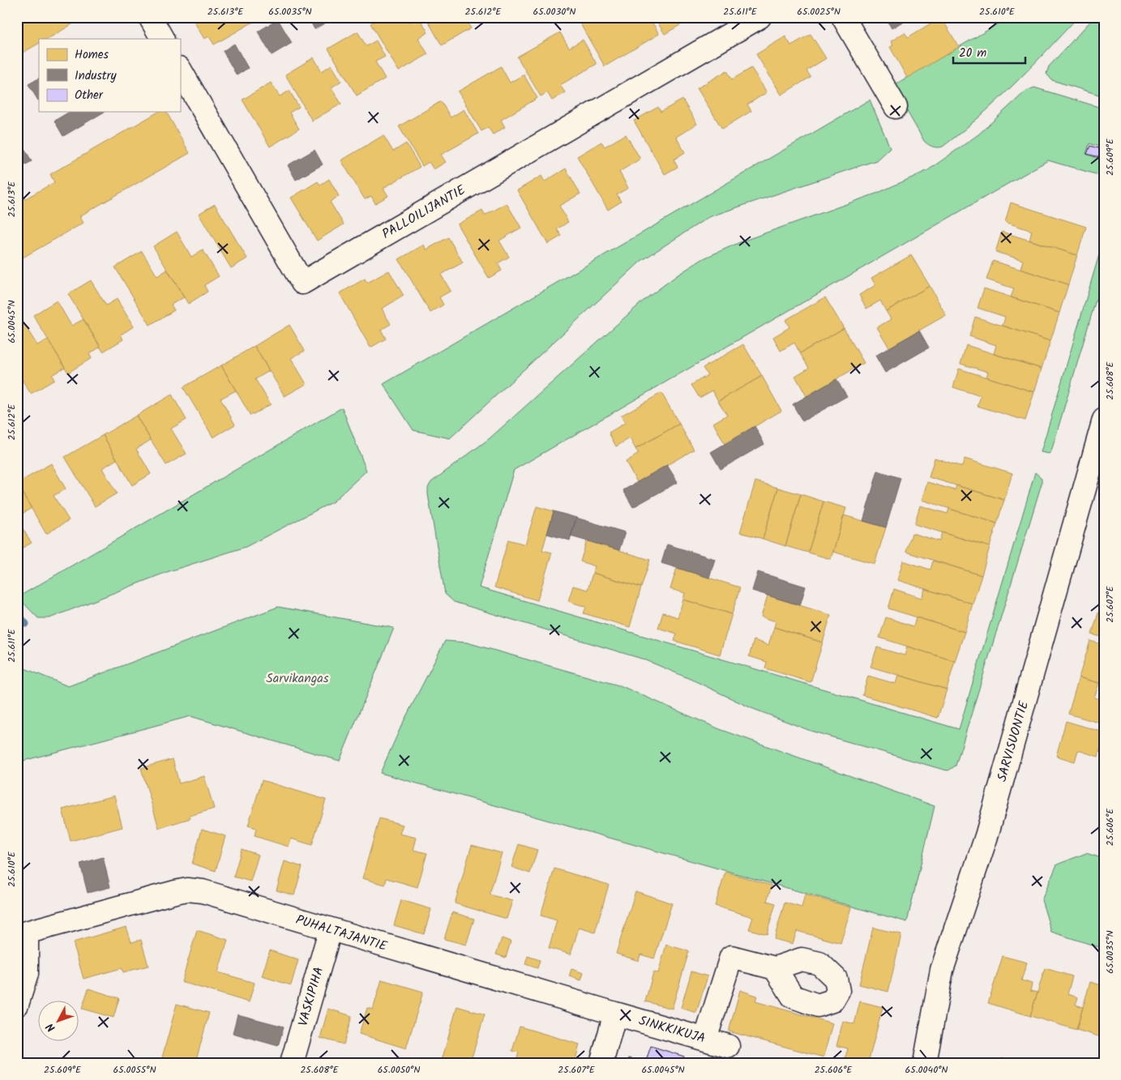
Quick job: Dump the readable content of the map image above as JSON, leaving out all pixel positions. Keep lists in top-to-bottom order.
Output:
{
  "streets": {
    "street": [
      "PALLOILIJANTIE",
      "SARVISUONTIE",
      "PUHALTAJANTIE",
      "VASKIPIHA",
      "SINKKIKUJA"
    ]
  },
  "crossings": [
    ["PUHALTAJANTIE", "VASKIPIHA"],
    ["PUHALTAJANTIE", "SINKKIKUJA"]
  ],
  "parks": ["Sarvikangas"],
  "legend": ["Homes", "Industry", "Other"],
  "scale_bar": "20 m",
  "north": "bottom left",
  "coordinates": [
    "25.613°E",
    "65.0035°N",
    "25.612°E",
    "65.0030°N",
    "25.611°E",
    "65.0025°N",
    "25.610°E",
    "25.609°E",
    "65.0045°N",
    "25.608°E",
    "25.607°E",
    "25.606°E",
    "65.0055°N",
    "65.0050°N",
    "65.0040°N"
  ]
}
